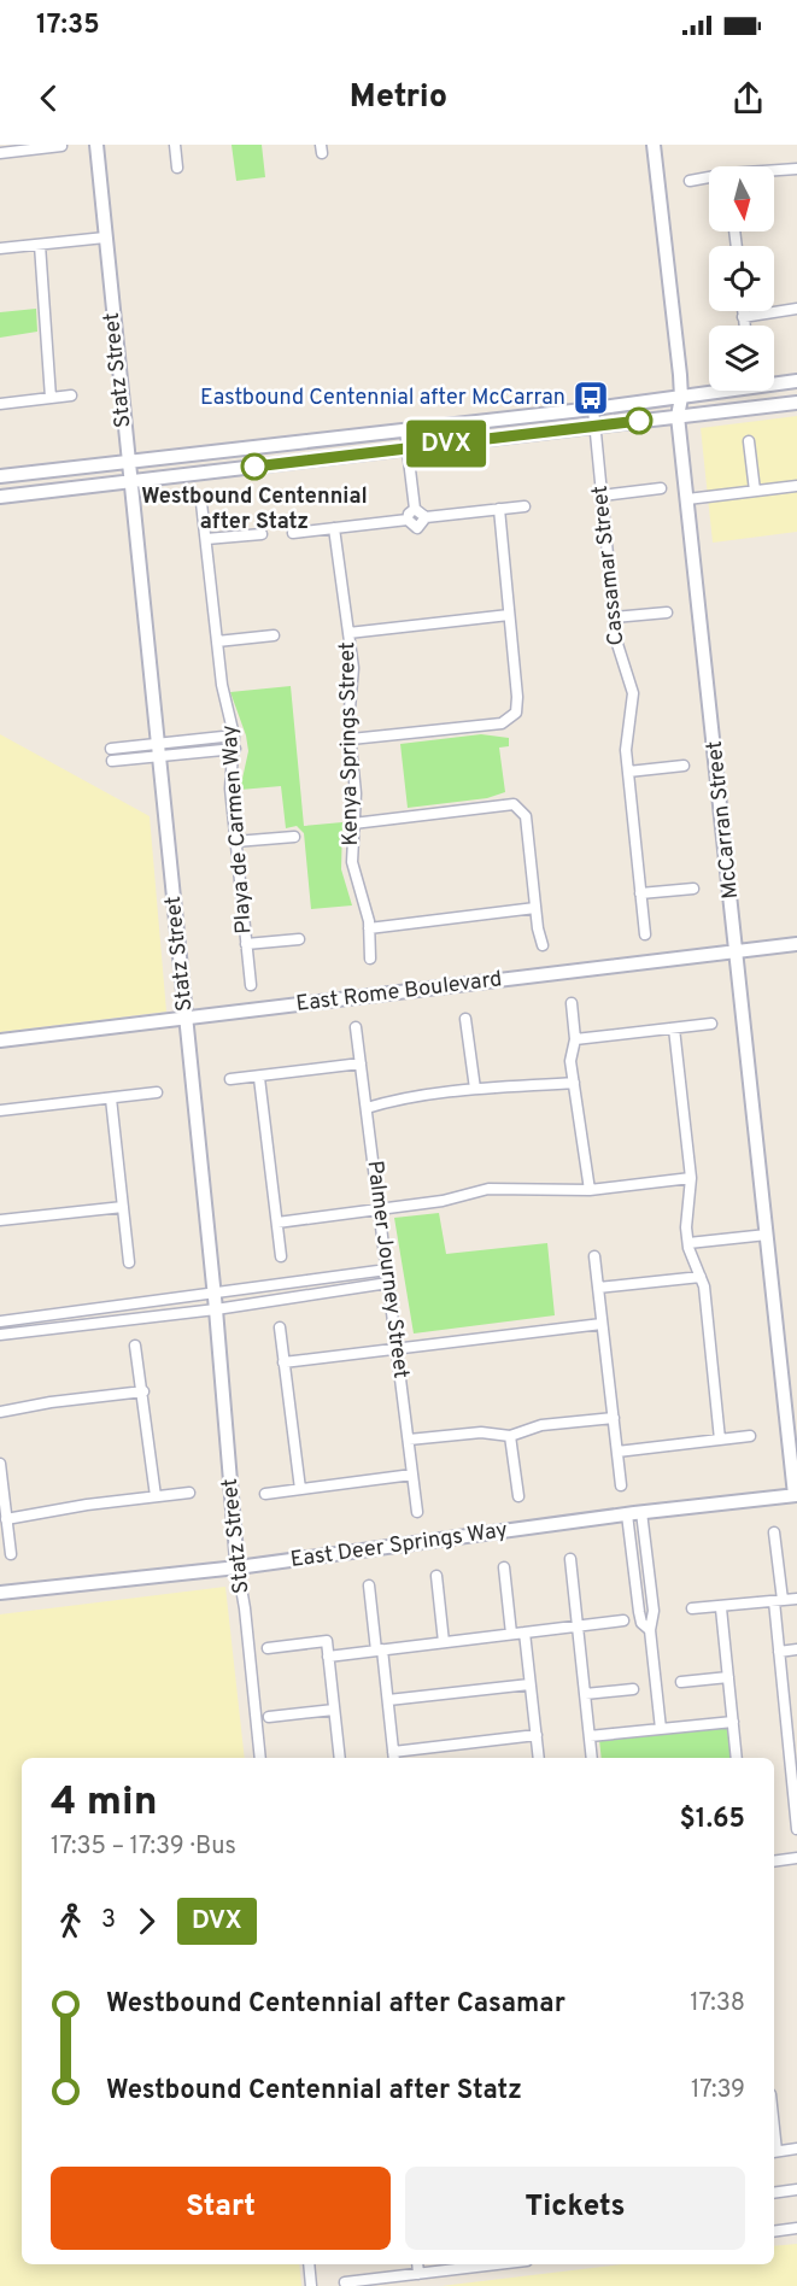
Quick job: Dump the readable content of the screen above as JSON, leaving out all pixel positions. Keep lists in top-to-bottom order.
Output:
{
  "streets": {
    "street": [
      "Statz Street",
      "Cassamar Street",
      "Kenya Springs Street",
      "McCarran Street",
      "Playa de Carmen Way",
      "East Rome Boulevard",
      "Palmer Journey Street",
      "East Deer Springs Way"
    ]
  },
  "crossings": [
    ["Statz Street", "East Rome Boulevard"],
    ["Statz Street", "East Deer Springs Way"],
    ["McCarran Street", "East Rome Boulevard"],
    ["McCarran Street", "East Deer Springs Way"]
  ],
  "places": {
    "bus stop": ["Eastbound Centennial after McCarran"],
    "other": ["Westbound Centennial after Statz"]
  },
  "lines": ["bus line DVX"],
  "north": "bottom",
  "page": {
    "status": "17:35",
    "header": "Metrio",
    "on_map": "DVX",
    "heading": ["4 min", "17:35 – 17:39 · Bus", "$1.65"],
    "legs": ["3", "DVX"],
    "list": [
      {
        "name": "Westbound Centennial after Casamar",
        "value": "17:38"
      },
      {
        "name": "Westbound Centennial after Statz",
        "value": "17:39"
      }
    ],
    "buttons": ["Start", "Tickets"]
  }
}
